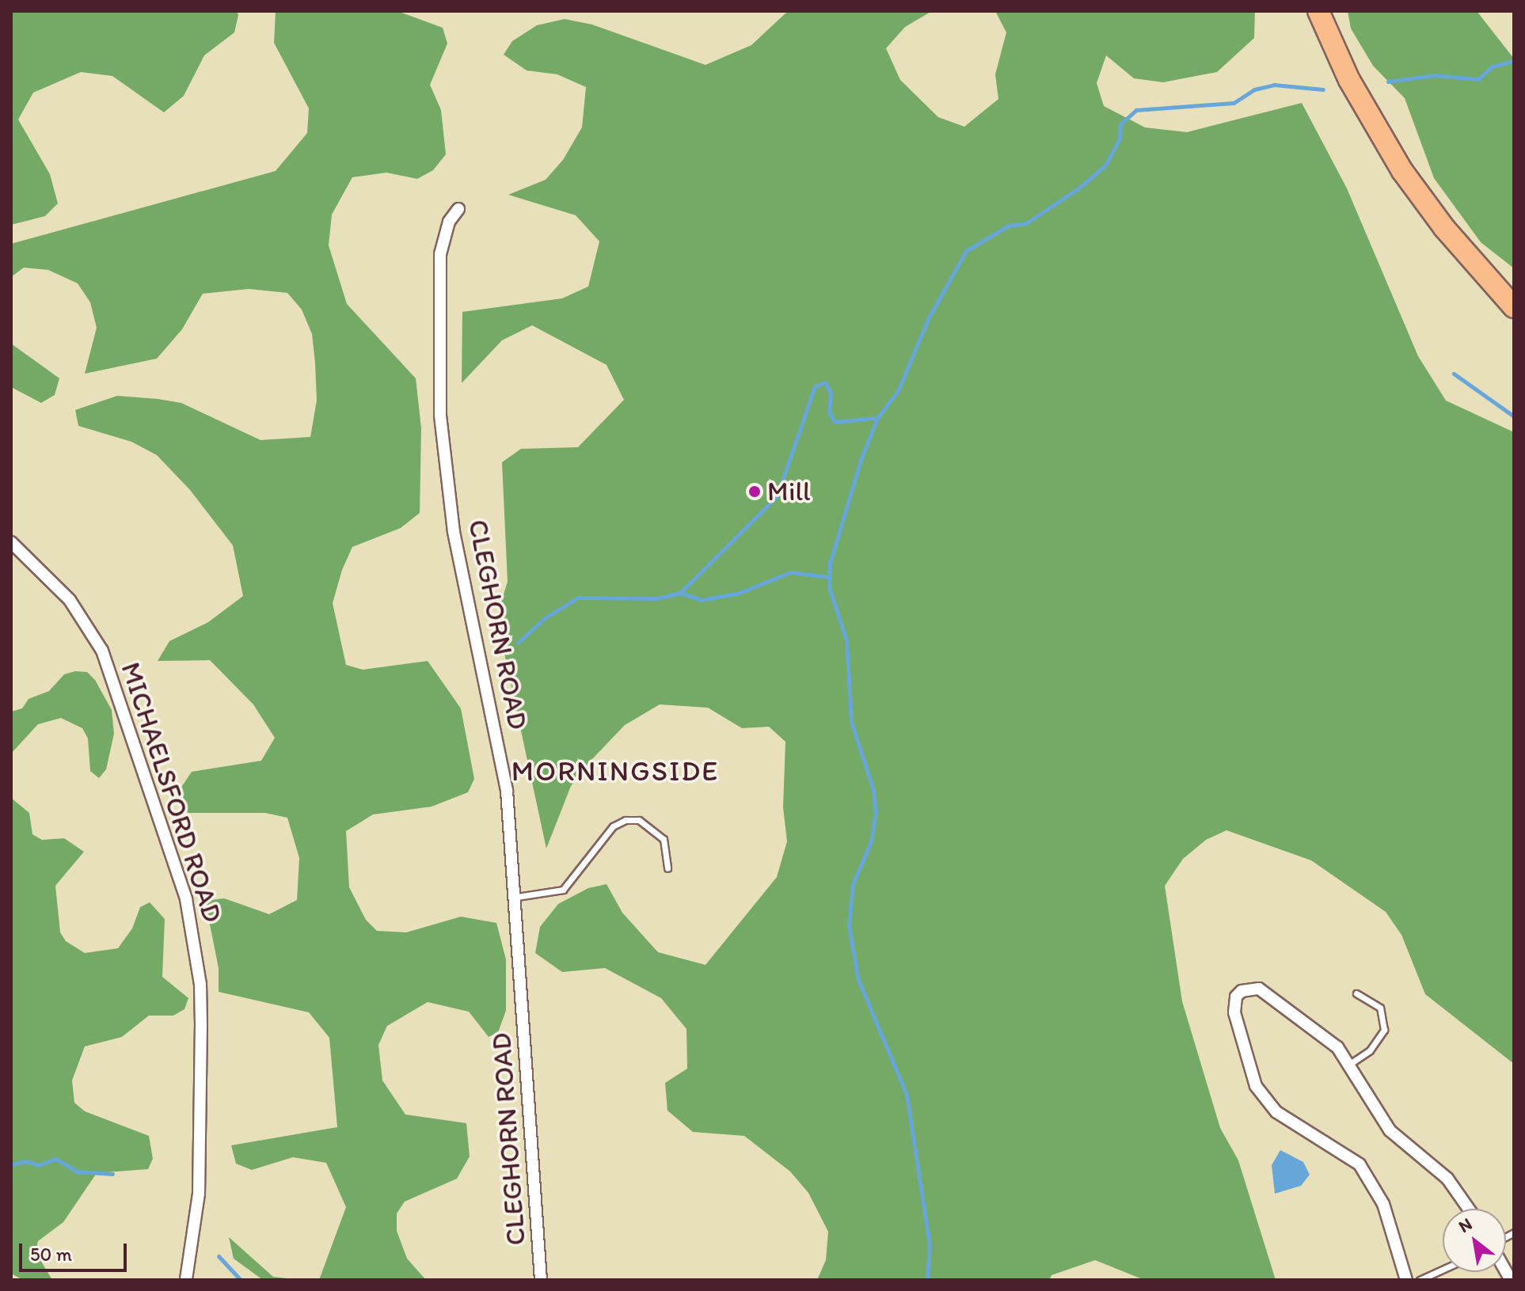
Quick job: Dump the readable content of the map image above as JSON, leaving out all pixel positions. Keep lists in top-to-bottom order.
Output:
{
  "streets": {
    "street": ["CLEGHORN ROAD", "MICHAELSFORD ROAD"]
  },
  "districts": ["MORNINGSIDE"],
  "places": ["Mill"],
  "scale_bar": "50 m",
  "north": "top left"
}
